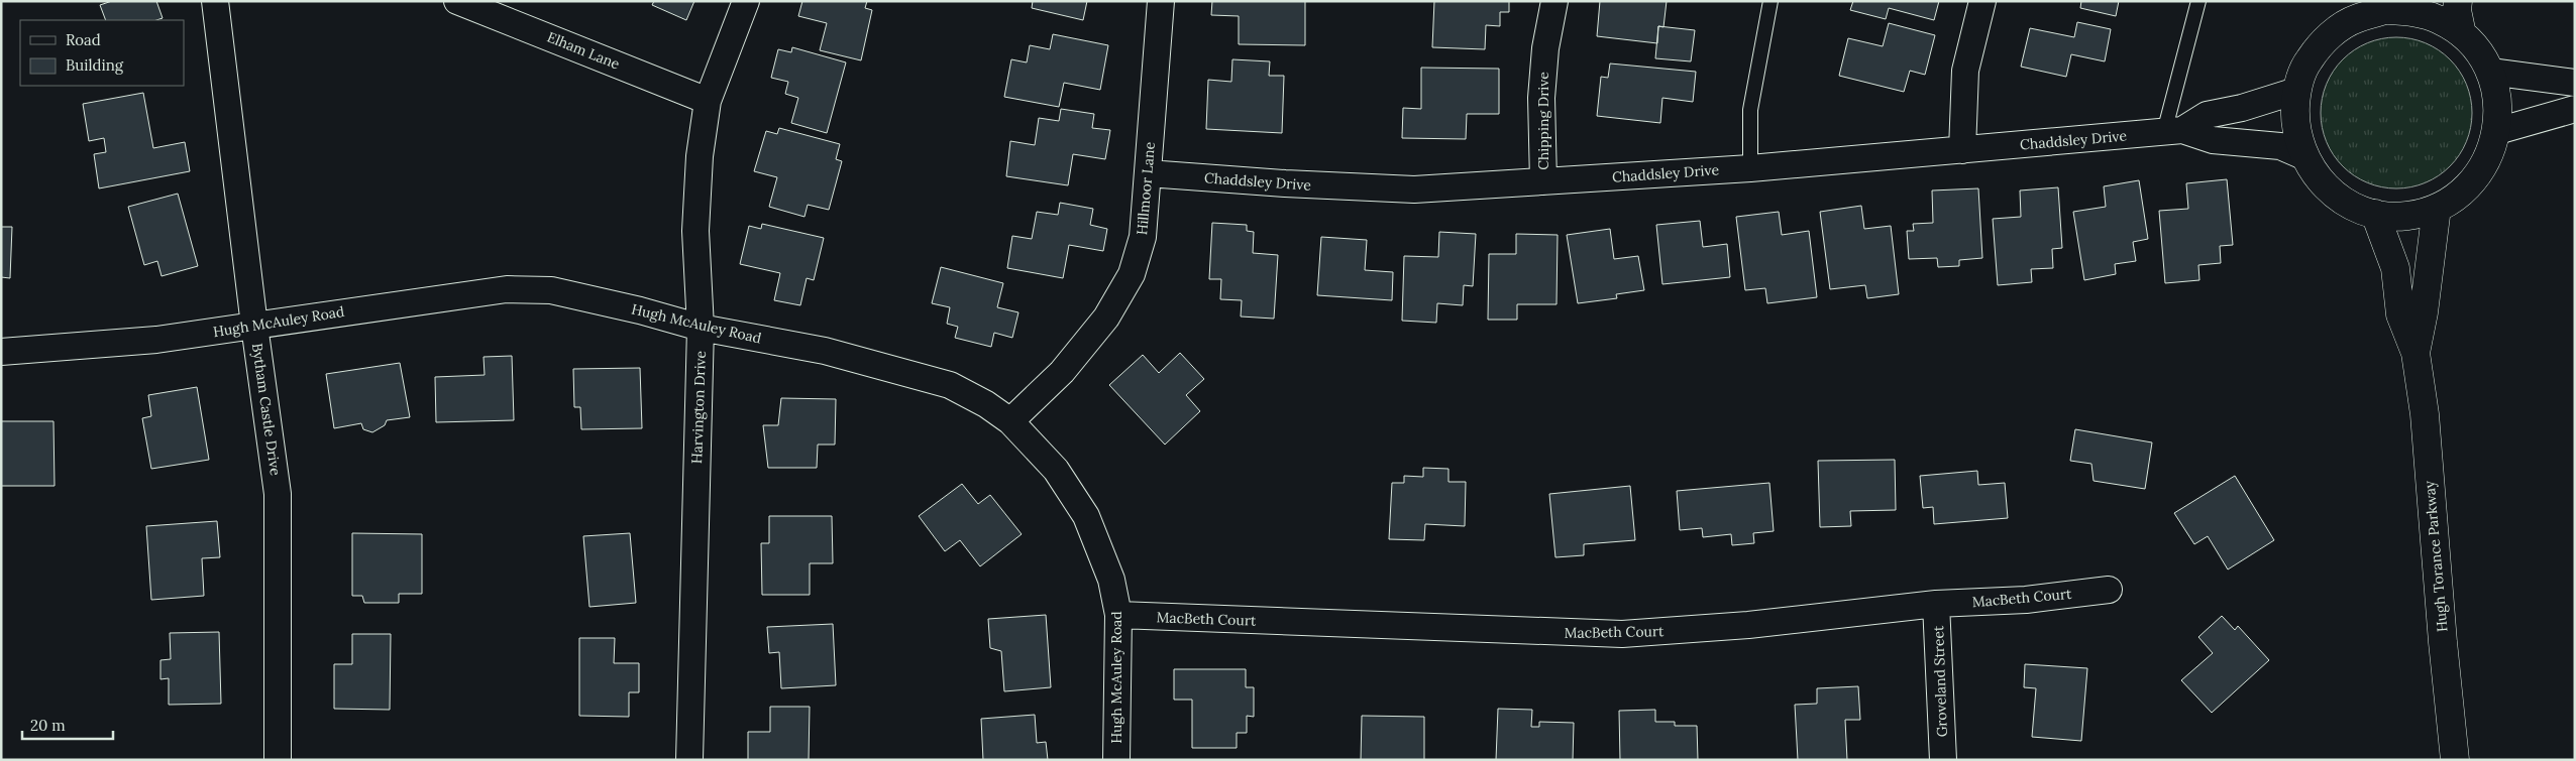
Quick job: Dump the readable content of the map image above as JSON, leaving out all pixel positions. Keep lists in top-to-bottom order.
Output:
{
  "streets": {
    "street": [
      "Elham Lane",
      "Chipping Drive",
      "Chaddsley Drive",
      "Hillmoor Lane",
      "Hugh McAuley Road",
      "Harvington Drive",
      "Bytham Castle Drive",
      "Hugh Torance Parkway",
      "MacBeth Court",
      "Groveland Street"
    ]
  },
  "crossings": [
    ["Elham Lane", "Harvington Drive"],
    ["Chipping Drive", "Chaddsley Drive"],
    ["Chaddsley Drive", "Hillmoor Lane"],
    ["Hillmoor Lane", "Hugh McAuley Road"],
    ["Hugh McAuley Road", "Harvington Drive"],
    ["Hugh McAuley Road", "Bytham Castle Drive"],
    ["Hugh McAuley Road", "MacBeth Court"],
    ["MacBeth Court", "Groveland Street"]
  ],
  "legend": ["Road", "Building"],
  "scale_bar": "20 m"
}
